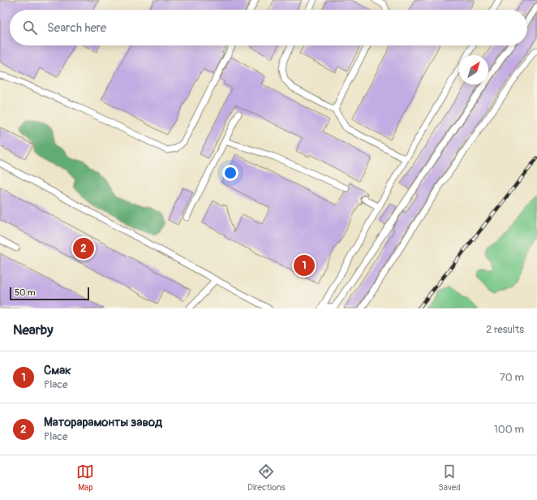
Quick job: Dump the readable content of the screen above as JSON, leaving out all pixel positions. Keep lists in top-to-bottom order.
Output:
{
  "scale_bar": "50 m",
  "north": "top right",
  "page": {
    "search": "Search here",
    "pins": ["2", "1"],
    "scale": "50 m",
    "heading": ["Nearby", "2 results"],
    "list": [
      {
        "mark": "1",
        "name": "Смак",
        "note": "Place",
        "value": "70 m"
      },
      {
        "mark": "2",
        "name": "Маторарамонты завод",
        "note": "Place",
        "value": "100 m"
      }
    ],
    "nav": ["Map", "Directions", "Saved"]
  }
}
